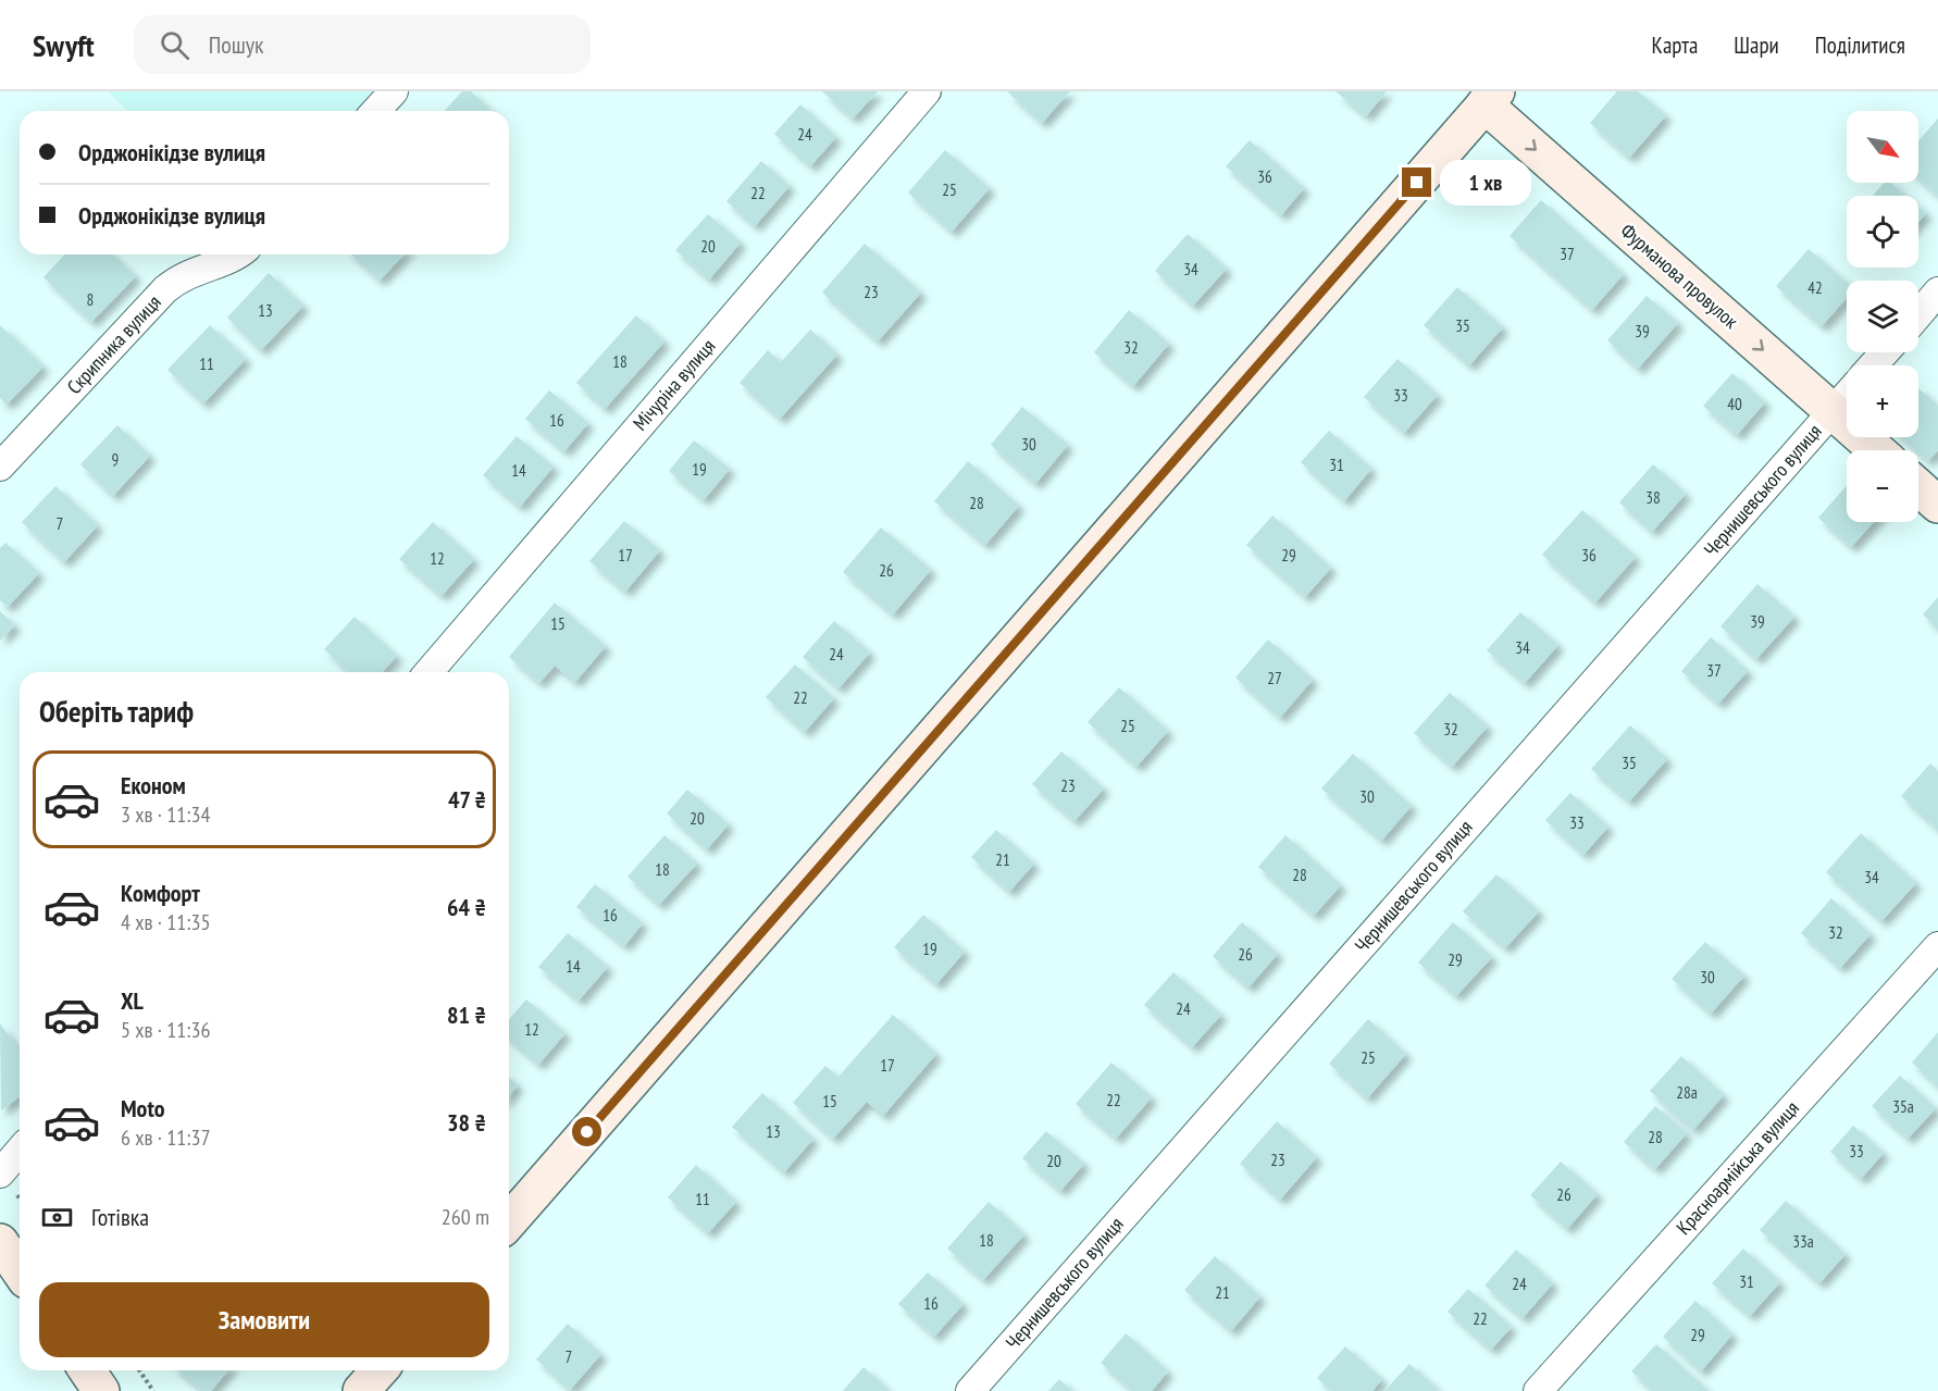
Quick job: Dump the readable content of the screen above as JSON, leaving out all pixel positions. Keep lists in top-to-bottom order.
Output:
{
  "streets": {
    "main road": ["Фурманова провулок"],
    "street": [
      "Скрипника вулиця",
      "Мічуріна вулиця",
      "Чернишевського вулиця",
      "Красноармійська вулиця"
    ]
  },
  "crossings": [
    ["Фурманова провулок", "Чернишевського вулиця"]
  ],
  "one_way": ["Фурманова провулок"],
  "house_numbers": [
    "24",
    "36",
    "25",
    "22",
    "20",
    "37",
    "34",
    "42",
    "23",
    "8",
    "13",
    "35",
    "39",
    "32",
    "18",
    "11",
    "33",
    "40",
    "16",
    "30",
    "9",
    "31",
    "19",
    "14",
    "38",
    "28",
    "7",
    "17",
    "29",
    "36",
    "12",
    "26",
    "39",
    "15",
    "34",
    "24",
    "37",
    "27",
    "22",
    "25",
    "32",
    "35",
    "23",
    "30",
    "20",
    "33",
    "21",
    "18",
    "28",
    "34",
    "16",
    "32",
    "19",
    "26",
    "29",
    "14",
    "30",
    "24",
    "12",
    "25",
    "17",
    "28а",
    "22",
    "15",
    "35а",
    "13",
    "28",
    "33",
    "23",
    "20",
    "26",
    "11",
    "18",
    "33а",
    "31",
    "24",
    "21",
    "16",
    "22",
    "29",
    "7"
  ],
  "north": "bottom right",
  "page": {
    "header": "Swyft",
    "search": "Пошук",
    "nav": ["Карта", "Шари", "Поділитися"],
    "map_buttons": ["+", "−"],
    "banner": ["Орджонікідзе вулиця", "Орджонікідзе вулиця"],
    "bubble": "1 хв",
    "heading": "Оберіть тариф",
    "list": [
      {
        "name": "Економ",
        "note": "3 хв · 11:34",
        "value": "47 ₴"
      },
      {
        "name": "Комфорт",
        "note": "4 хв · 11:35",
        "value": "64 ₴"
      },
      {
        "name": "XL",
        "note": "5 хв · 11:36",
        "value": "81 ₴"
      },
      {
        "name": "Moto",
        "note": "6 хв · 11:37",
        "value": "38 ₴"
      }
    ],
    "pay": ["Готівка", "260 m"],
    "buttons": "Замовити"
  }
}
